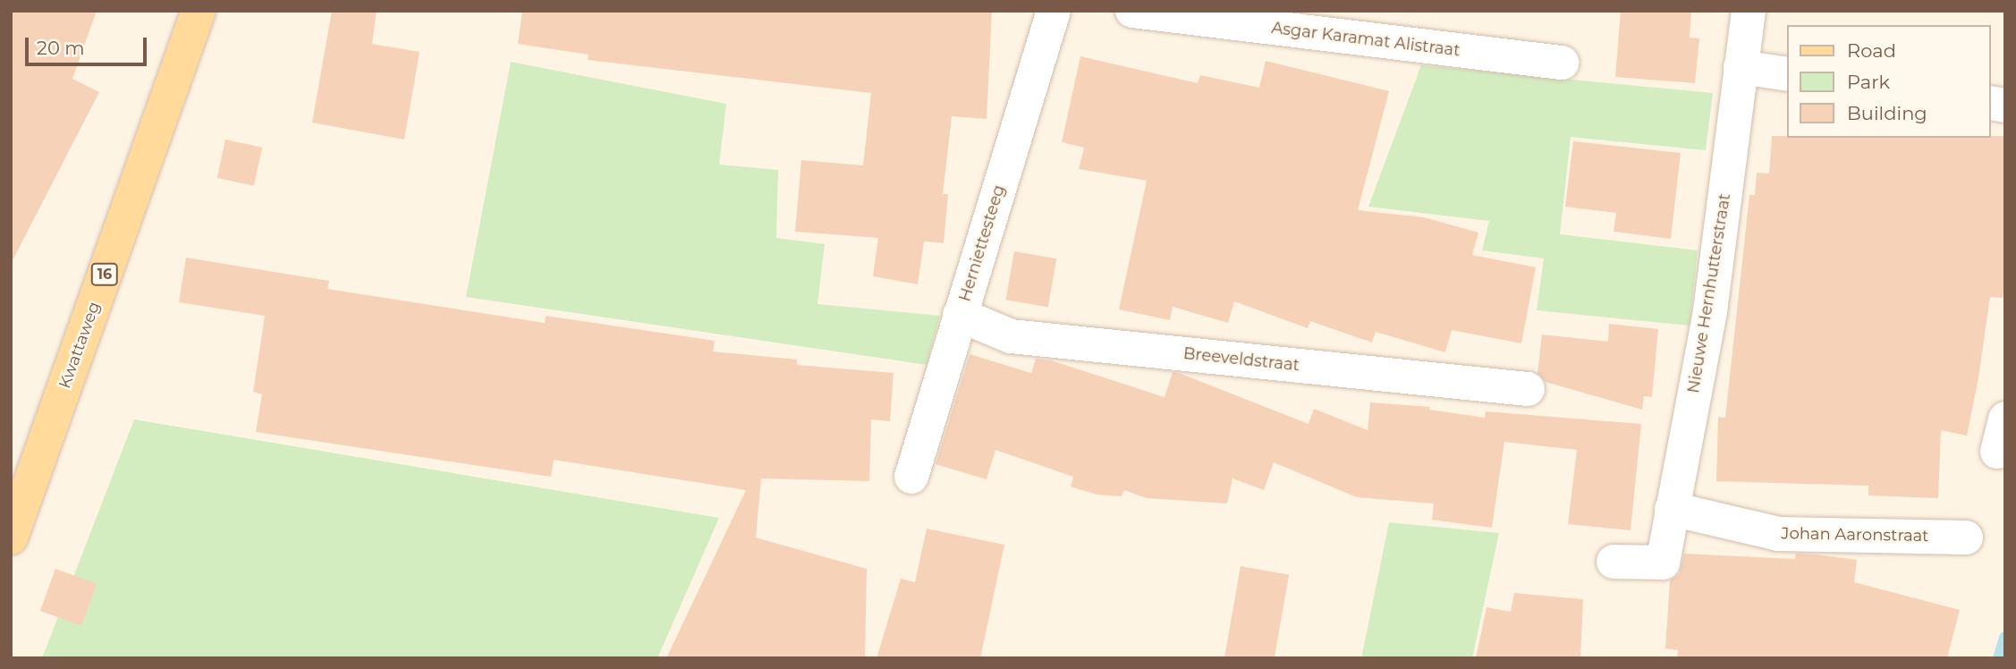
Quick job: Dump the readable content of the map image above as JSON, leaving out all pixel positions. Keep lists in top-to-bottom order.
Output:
{
  "streets": {
    "main road": ["16", "Kwattaweg"],
    "street": [
      "Asgar Karamat Alistraat",
      "Herniettesteeg",
      "Nieuwe Hernhutterstraat",
      "Breeveldstraat",
      "Johan Aaronstraat"
    ]
  },
  "crossings": [
    ["Herniettesteeg", "Breeveldstraat"],
    ["Nieuwe Hernhutterstraat", "Johan Aaronstraat"]
  ],
  "legend": ["Road", "Park", "Building"],
  "scale_bar": "20 m"
}
